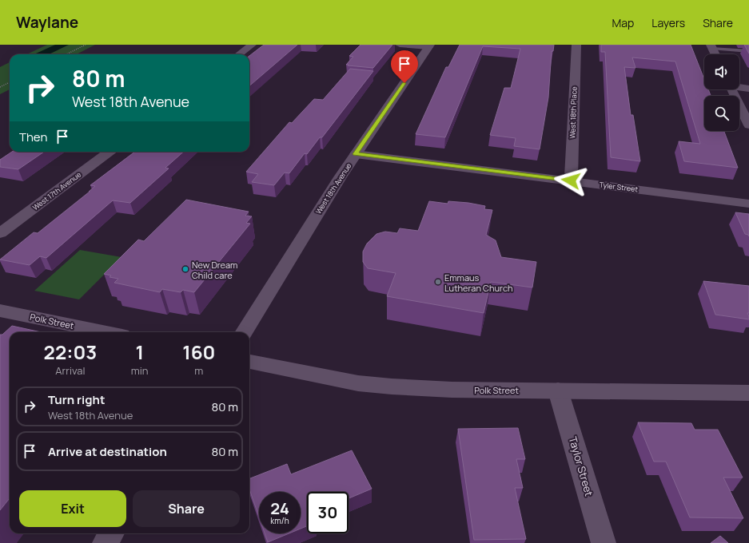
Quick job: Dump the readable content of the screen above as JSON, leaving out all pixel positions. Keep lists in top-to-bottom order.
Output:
{
  "streets": {
    "street": [
      "West 18th Place",
      "Tyler Street",
      "West 18th Avenue",
      "West 17th Avenue",
      "Polk Street",
      "Taylor Street"
    ]
  },
  "crossings": [
    ["West 18th Place", "Tyler Street"],
    ["Tyler Street", "West 18th Avenue"],
    ["Polk Street", "Taylor Street"]
  ],
  "places": ["New Dream Child care", "Emmaus Lutheran Church"],
  "page": {
    "header": "Waylane",
    "nav": ["Map", "Layers", "Share"],
    "turn": ["80 m", "West 18th Avenue"],
    "then": "Then",
    "eta": [
      "22:03",
      "Arrival",
      "1",
      "min",
      "160",
      "m"
    ],
    "list": [
      {
        "name": "Turn right",
        "note": "West 18th Avenue",
        "value": "80 m"
      },
      {
        "name": "Arrive at destination",
        "value": "80 m"
      }
    ],
    "buttons": ["Exit", "Share"],
    "speed": "24 km/h",
    "limit": "30"
  }
}
